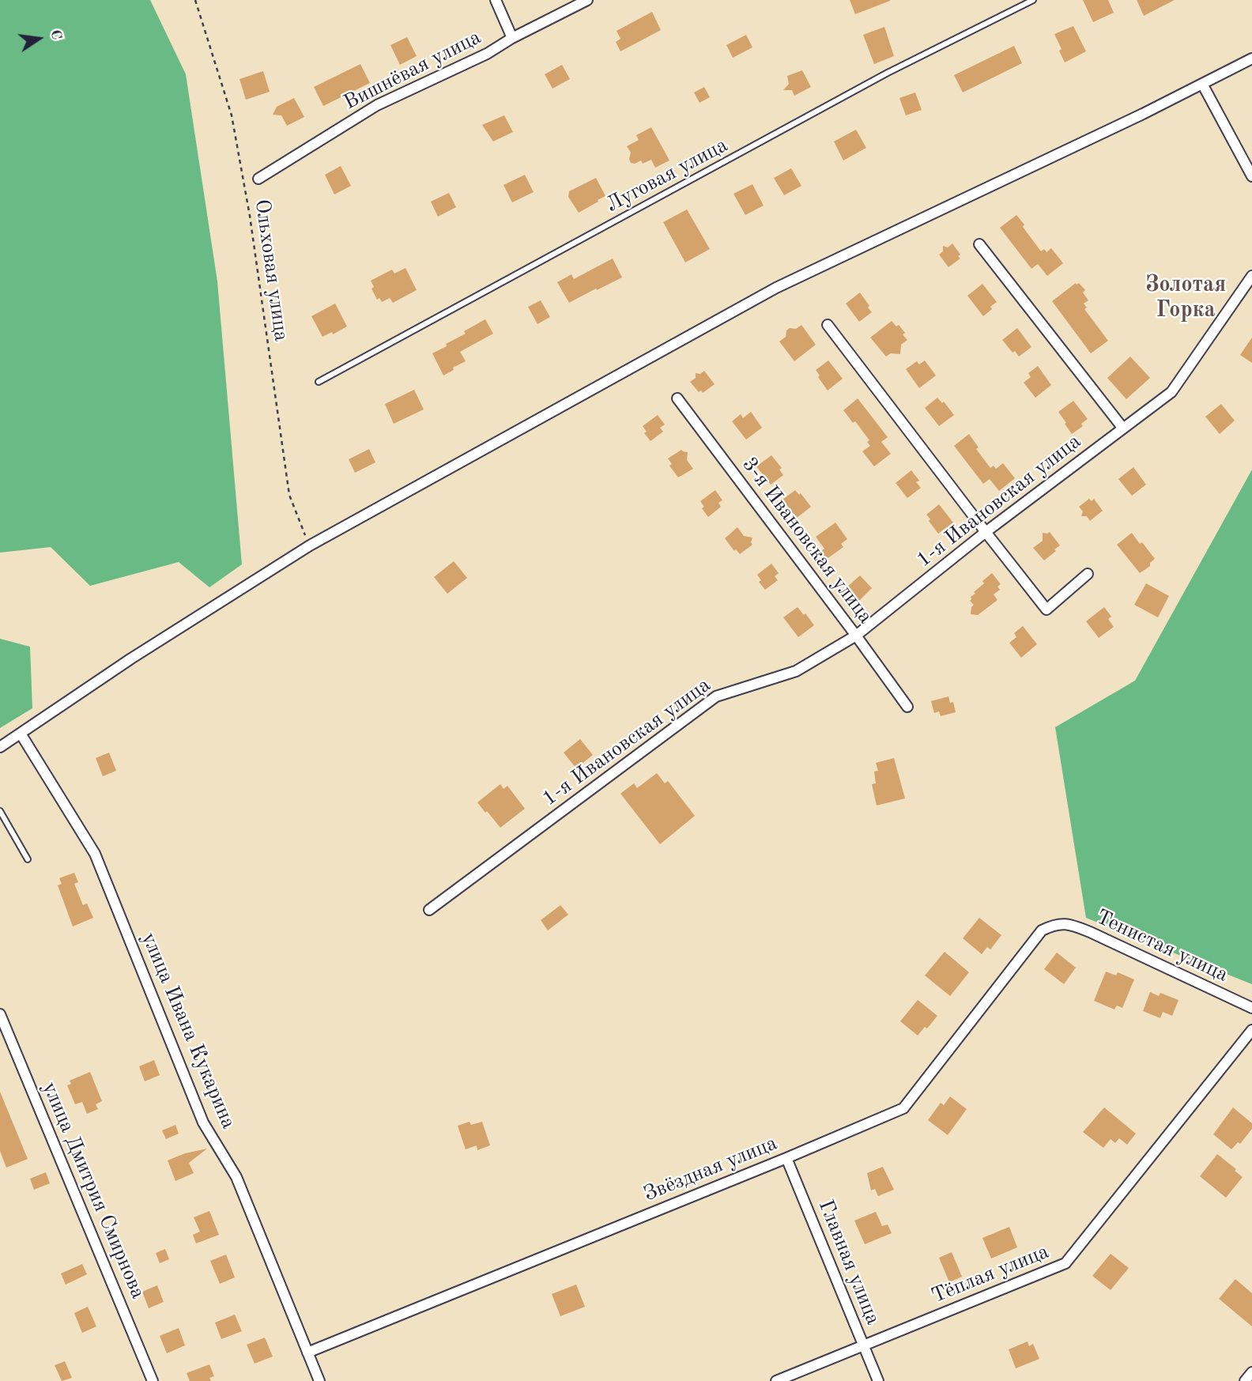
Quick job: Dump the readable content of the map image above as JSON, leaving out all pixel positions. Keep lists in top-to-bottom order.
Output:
{
  "streets": {
    "street": [
      "Вишнёвая улица",
      "1-я Ивановская улица",
      "3-я Ивановская улица",
      "Тенистая улица",
      "улица Ивана Кукарина",
      "Звёздная улица",
      "улица Дмитрия Смирнова",
      "Главная улица",
      "Тёплая улица"
    ],
    "lane": ["Луговая улица"],
    "path": ["Ольховая улица"]
  },
  "crossings": [
    ["1-я Ивановская улица", "3-я Ивановская улица"],
    ["Тенистая улица", "Звёздная улица"],
    ["улица Ивана Кукарина", "Звёздная улица"],
    ["Звёздная улица", "Главная улица"],
    ["Главная улица", "Тёплая улица"]
  ],
  "districts": ["Золотая Горка"],
  "north": "right"
}
